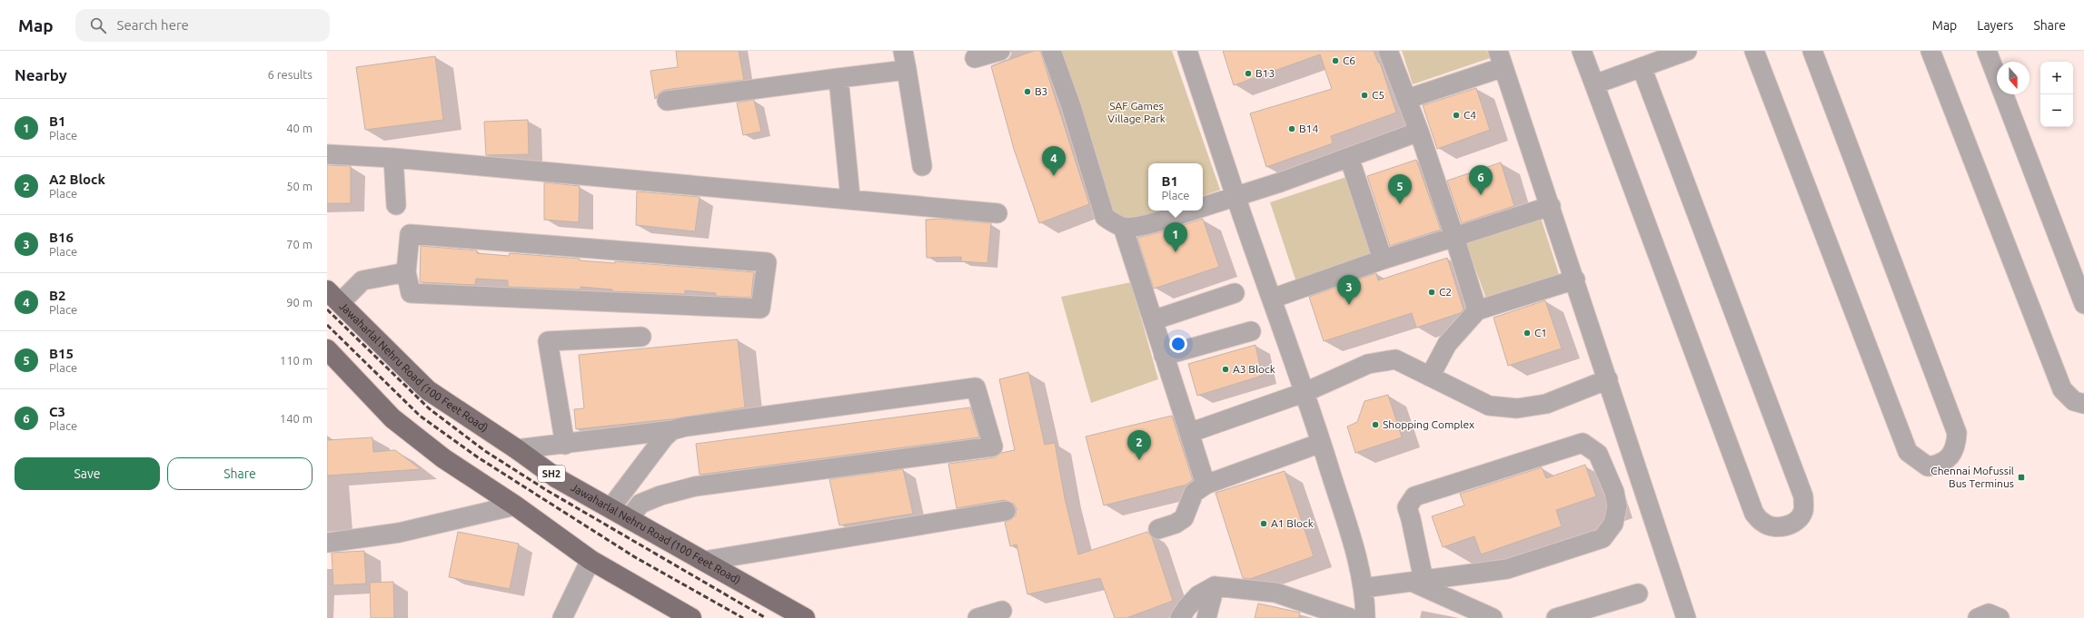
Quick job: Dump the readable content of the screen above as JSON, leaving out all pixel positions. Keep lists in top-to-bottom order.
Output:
{
  "streets": {
    "main road": ["Jawaharlal Nehru Road (100 Feet Road)", "SH2"]
  },
  "parks": ["SAF Games Village Park"],
  "places": {
    "other": [
      "C6",
      "B13",
      "B3",
      "C5",
      "C4",
      "B14",
      "C2",
      "C1",
      "A3 Block",
      "Shopping Complex",
      "A1 Block"
    ],
    "transit": ["Chennai Mofussil Bus Terminus"]
  },
  "north": "bottom",
  "page": {
    "header": "Map",
    "search": "Search here",
    "nav": ["Map", "Layers", "Share"],
    "heading": ["Nearby", "6 results"],
    "map_buttons": ["+", "−"],
    "list": [
      {
        "mark": "1",
        "name": "B1",
        "note": "Place",
        "value": "40 m"
      },
      {
        "mark": "2",
        "name": "A2 Block",
        "note": "Place",
        "value": "50 m"
      },
      {
        "mark": "3",
        "name": "B16",
        "note": "Place",
        "value": "70 m"
      },
      {
        "mark": "4",
        "name": "B2",
        "note": "Place",
        "value": "90 m"
      },
      {
        "mark": "5",
        "name": "B15",
        "note": "Place",
        "value": "110 m"
      },
      {
        "mark": "6",
        "name": "C3",
        "note": "Place",
        "value": "140 m"
      }
    ],
    "pins": [
      "4",
      "6",
      "5",
      "1",
      "3",
      "2"
    ],
    "popup": ["B1", "Place"],
    "buttons": ["Save", "Share"]
  }
}
